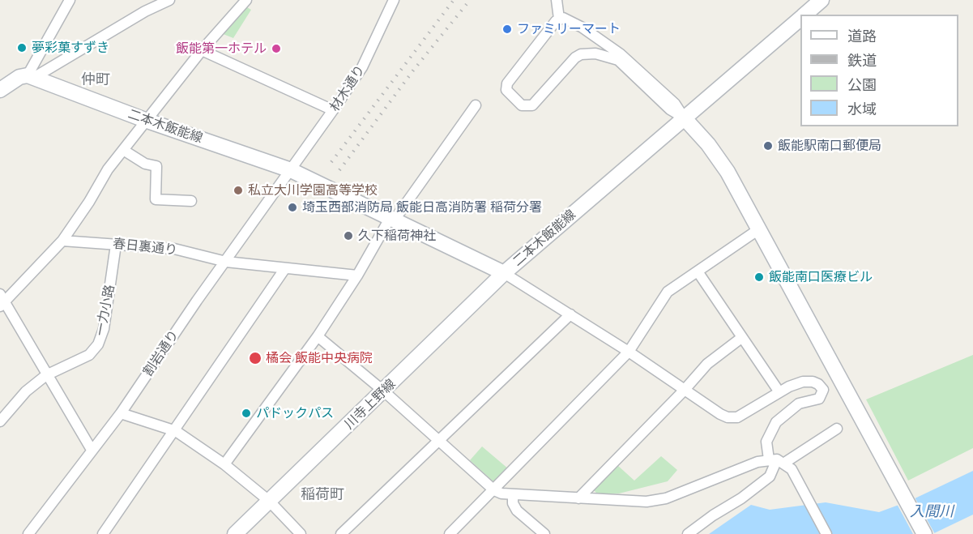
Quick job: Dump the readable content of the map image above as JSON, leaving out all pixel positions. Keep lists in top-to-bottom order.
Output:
{
  "streets": {
    "main road": ["二本木飯能線", "川寺上野線"],
    "street": [
      "材木通り",
      "春日裏通り",
      "一力小路",
      "割岩通り"
    ]
  },
  "crossings": [
    ["材木通り", "二本木飯能線"],
    ["材木通り", "割岩通り"],
    ["二本木飯能線", "割岩通り"],
    ["二本木飯能線", "川寺上野線"],
    ["春日裏通り", "一力小路"],
    ["春日裏通り", "割岩通り"]
  ],
  "districts": ["仲町", "稲荷町"],
  "water": ["入間川"],
  "places": [
    "ファミリーマート",
    "夢彩菓すずき",
    "飯能第一ホテル",
    "飯能駅南口郵便局",
    "私立大川学園高等学校",
    "埼玉西部消防局 飯能日高消防署 稲荷分署",
    "久下稲荷神社",
    "飯能南口医療ビル",
    "橘会 飯能中央病院",
    "パドックパス"
  ],
  "legend": [
    "道路",
    "鉄道",
    "公園",
    "水域"
  ]
}
